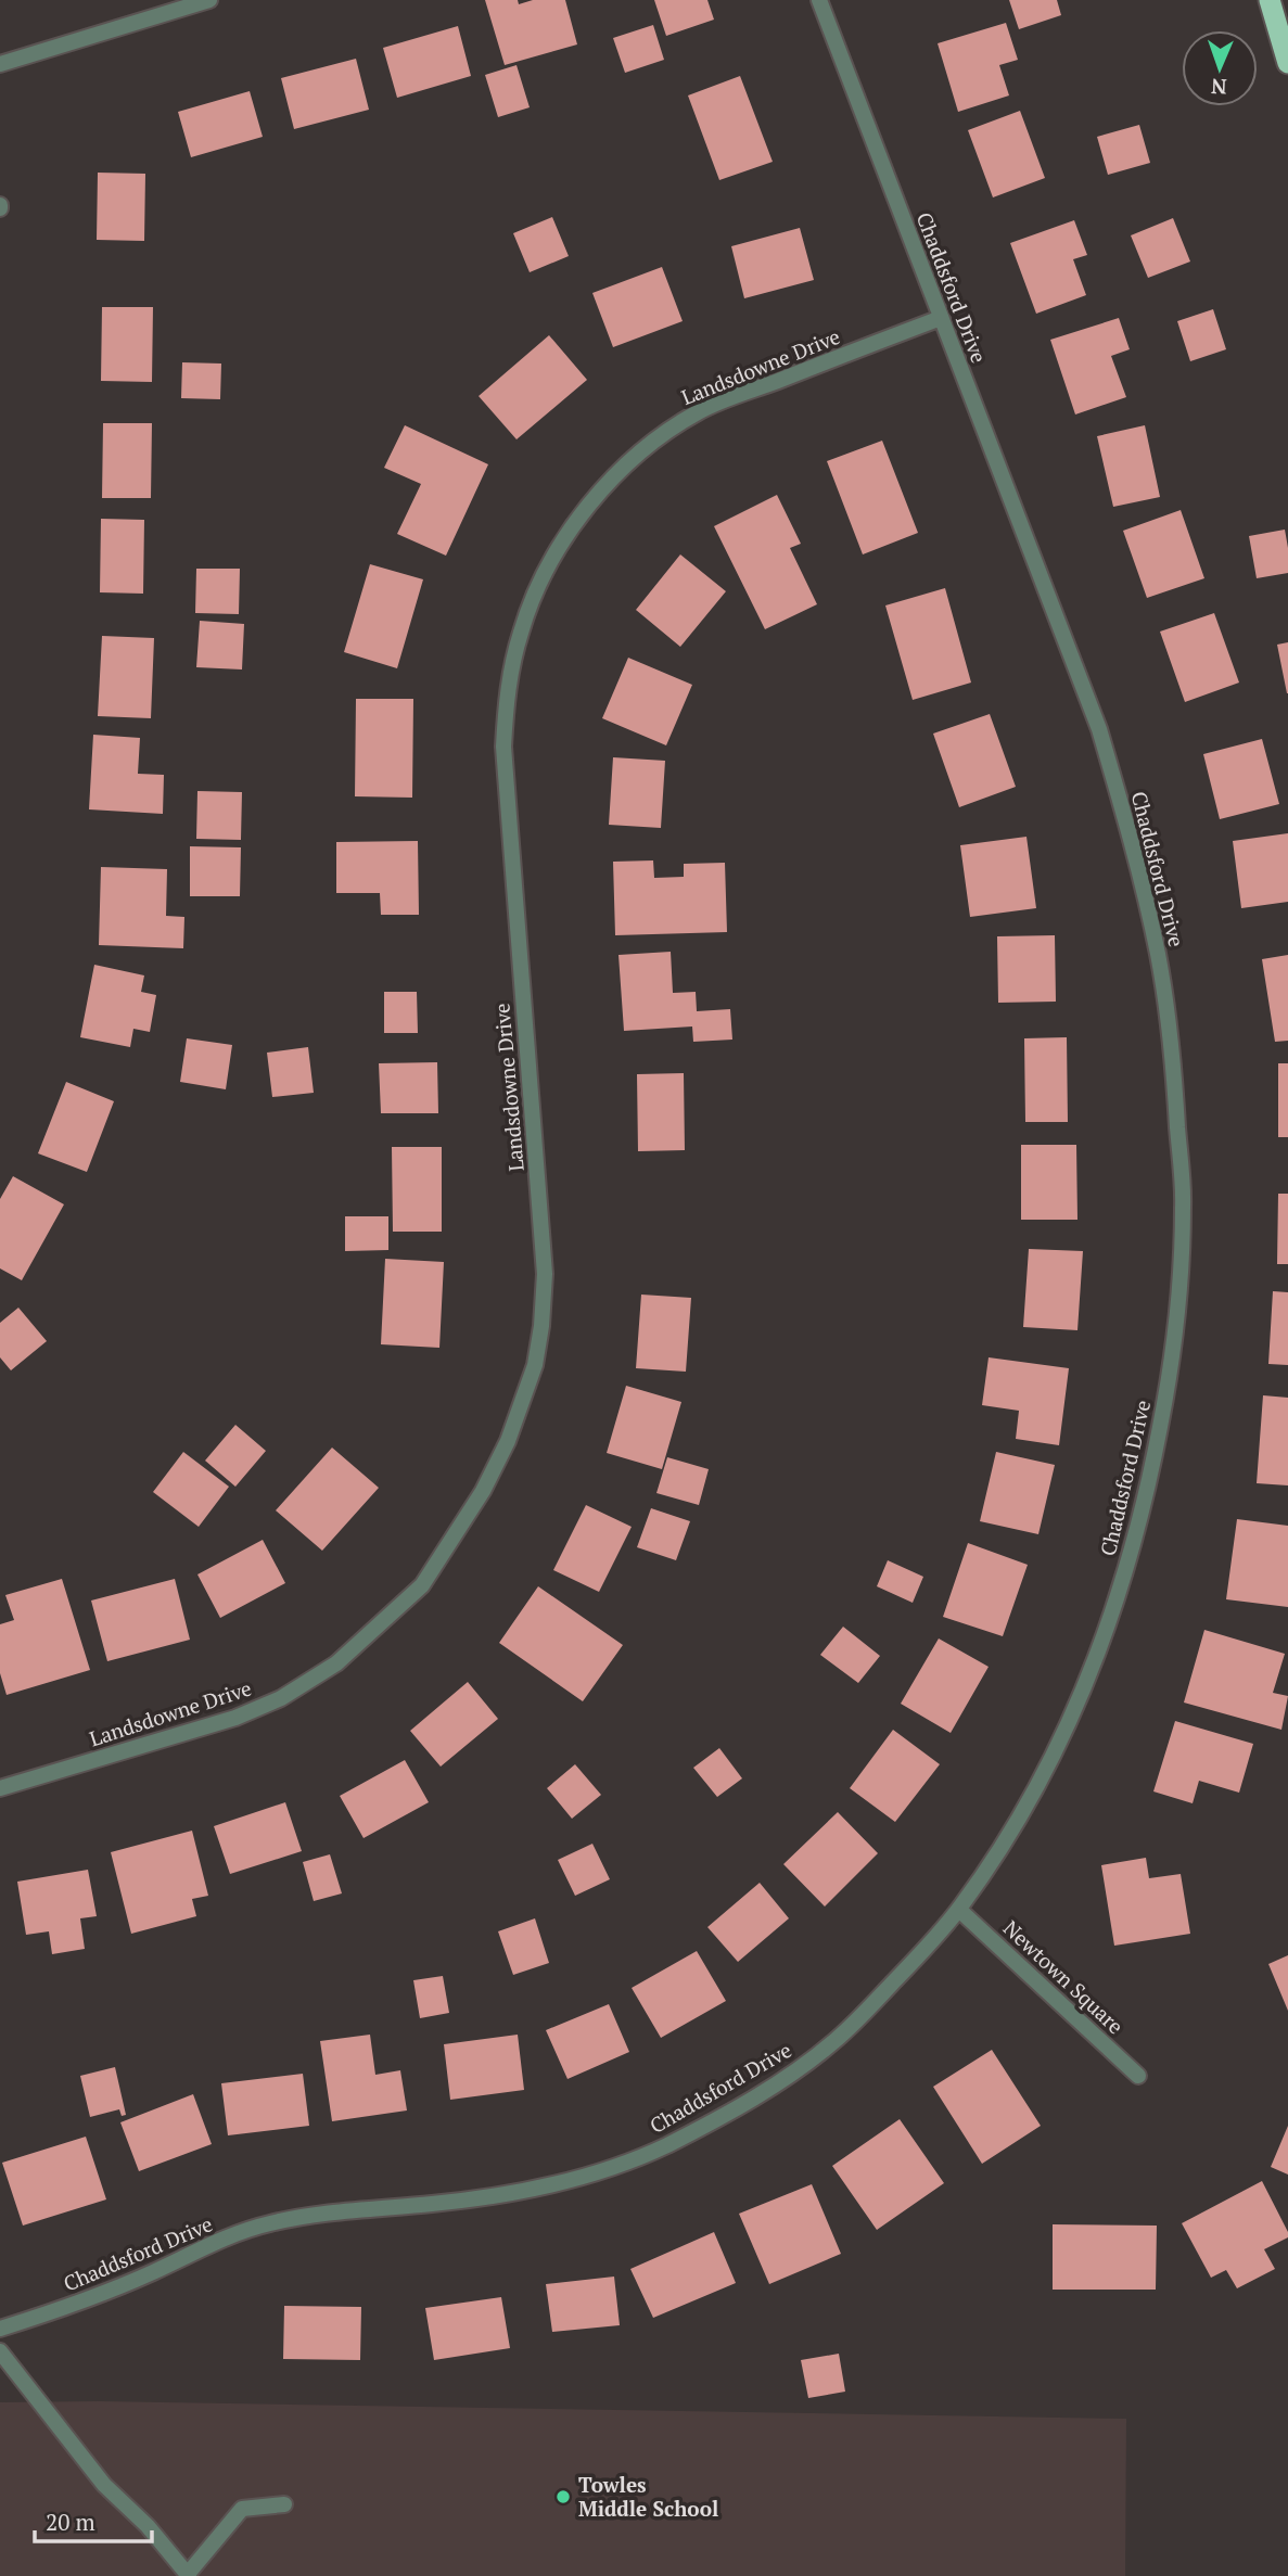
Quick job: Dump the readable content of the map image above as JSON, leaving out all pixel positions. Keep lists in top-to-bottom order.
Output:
{
  "streets": {
    "street": ["Chaddsford Drive", "Landsdowne Drive", "Newtown Square"]
  },
  "crossings": [
    ["Chaddsford Drive", "Landsdowne Drive"],
    ["Chaddsford Drive", "Newtown Square"]
  ],
  "places": ["Towles Middle School"],
  "scale_bar": "20 m",
  "north": "bottom"
}
